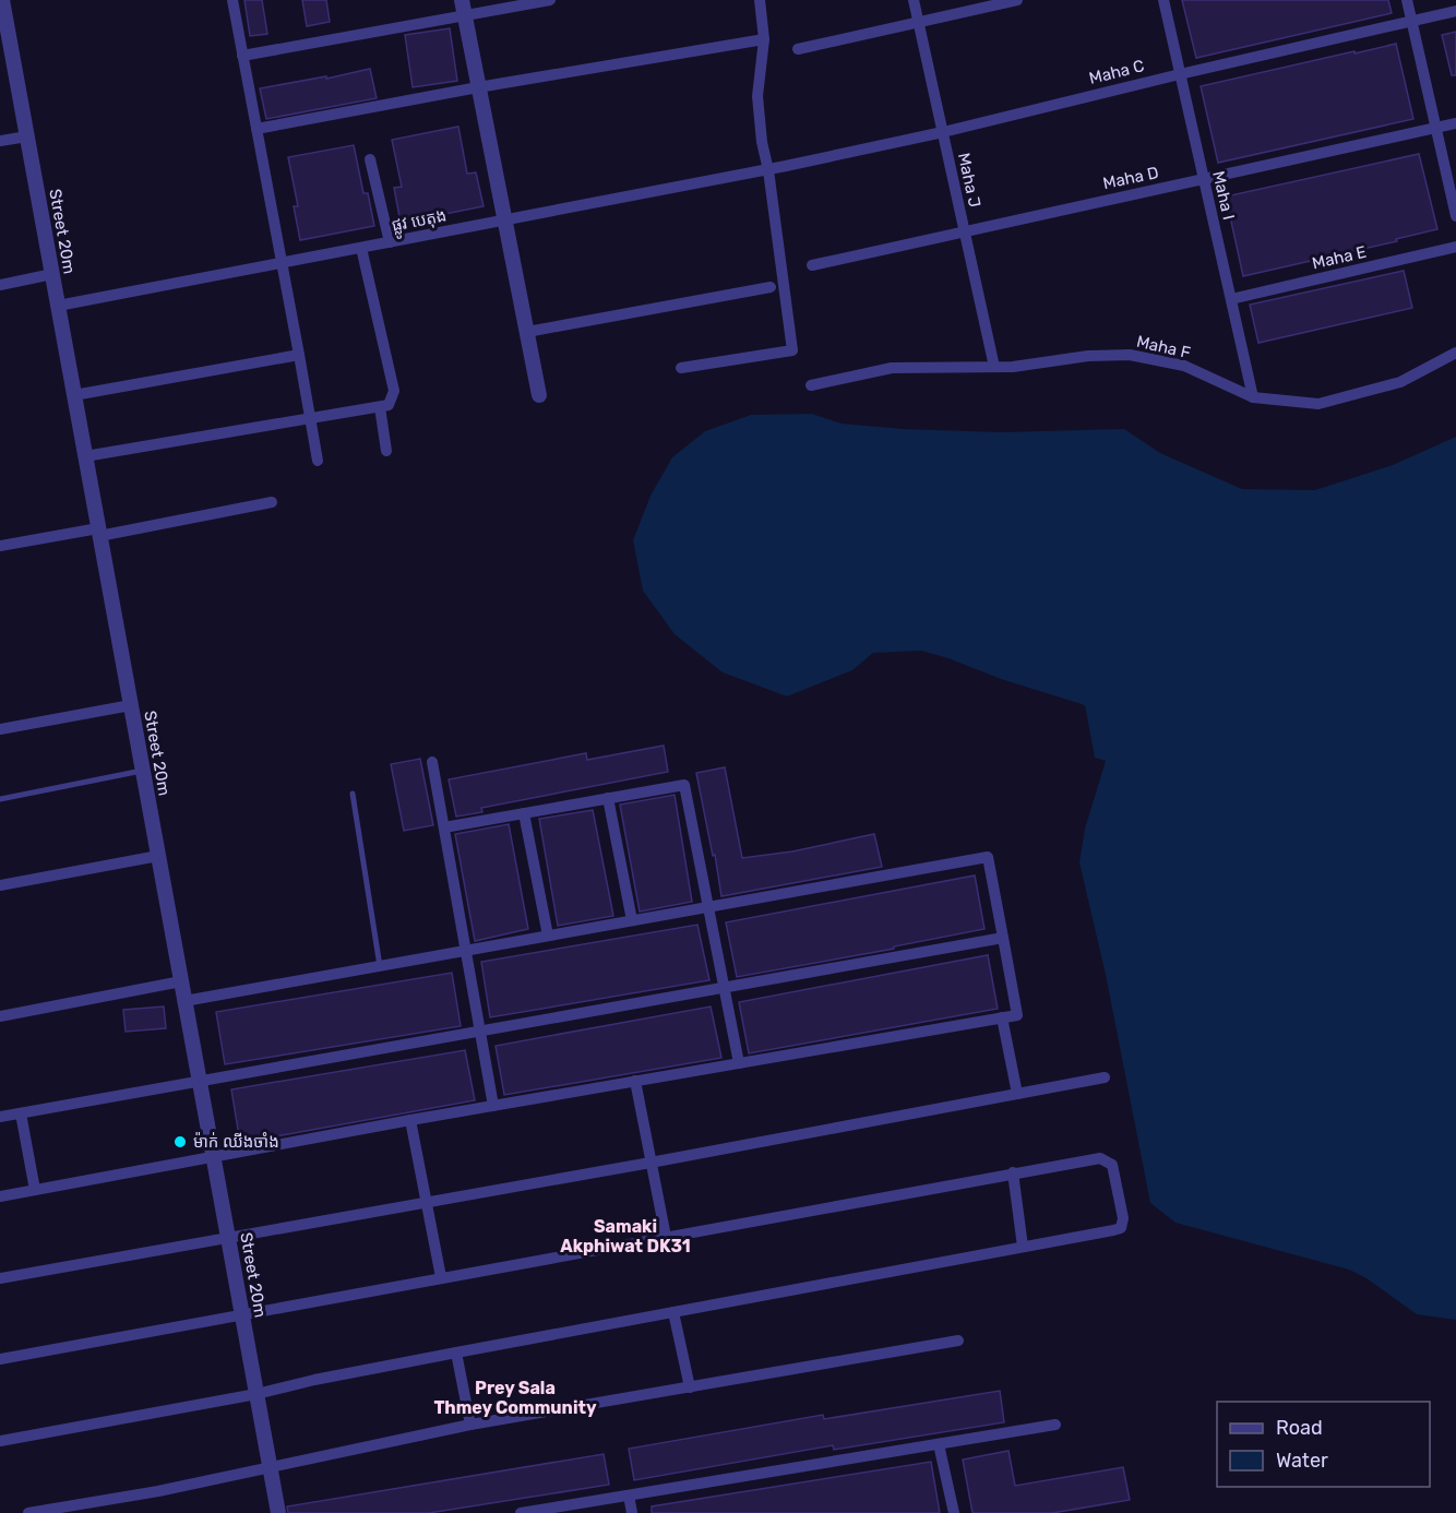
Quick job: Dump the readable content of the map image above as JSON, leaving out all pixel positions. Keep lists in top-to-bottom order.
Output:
{
  "streets": {
    "street": [
      "Maha C",
      "Maha D",
      "Maha J",
      "Maha I",
      "ផ្លូវ បេតុង",
      "Street 20m",
      "Maha E",
      "Maha F"
    ]
  },
  "crossings": [
    ["Maha C", "Maha J"],
    ["Maha C", "Maha I"],
    ["Maha C", "ផ្លូវ បេតុង"],
    ["Maha D", "Maha J"],
    ["Maha D", "Maha I"],
    ["Maha J", "Maha F"],
    ["Maha I", "Maha E"],
    ["Maha I", "Maha F"],
    ["ផ្លូវ បេតុង", "Street 20m"]
  ],
  "districts": ["Samaki Akphiwat DK31", "Prey Sala Thmey Community"],
  "places": ["ម៉ាក់ ឈីងចាំង"],
  "legend": ["Road", "Water"]
}
